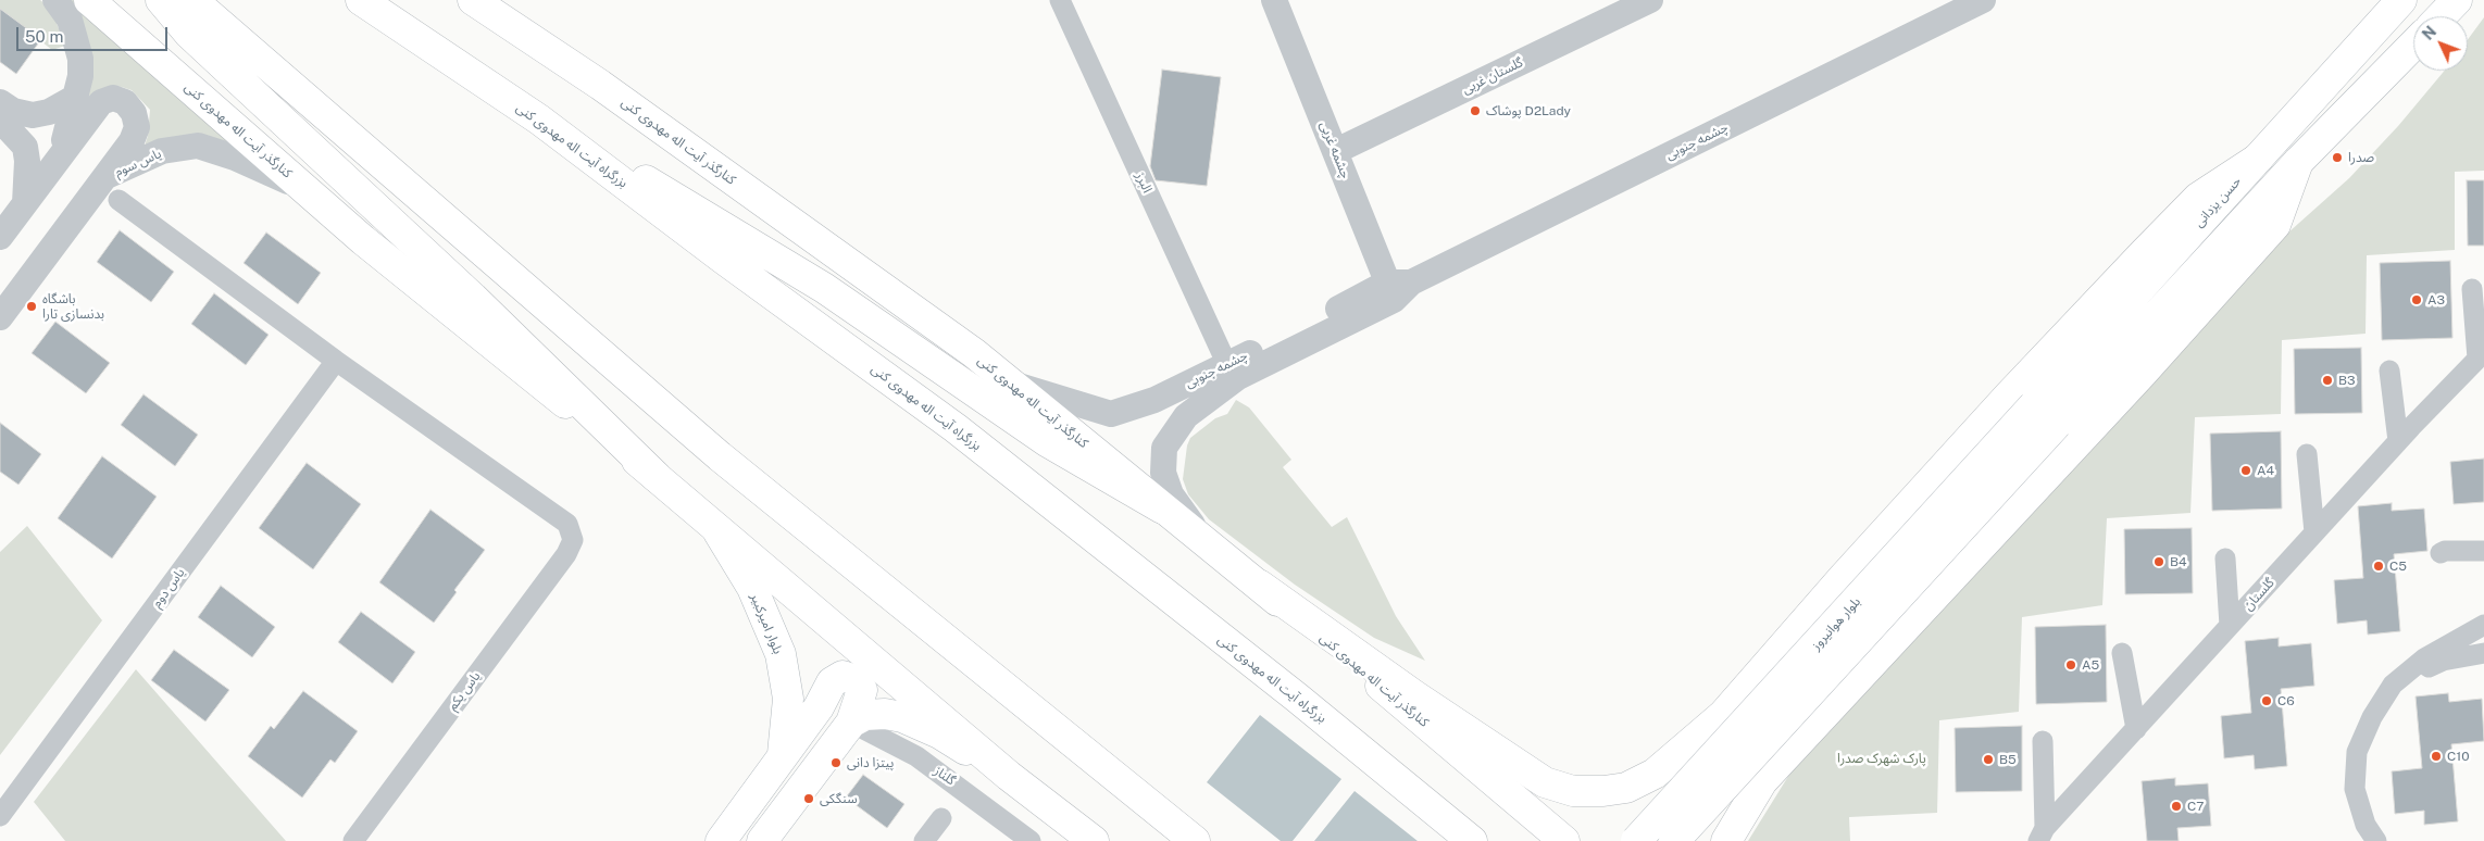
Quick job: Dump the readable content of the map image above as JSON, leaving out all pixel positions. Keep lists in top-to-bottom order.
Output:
{
  "streets": {
    "main road": [
      "کنارگذر آیت اله مهدوی کنی",
      "بزرگراه آیت اله مهدوی کنی",
      "حسن یزدانی",
      "بلوار امیرکبیر",
      "بلوار هوانیروز"
    ],
    "street": [
      "گلستان غربی",
      "چشمه جنوبی",
      "چشمه غربی",
      "یاس سوم",
      "البرز",
      "یاس دوم",
      "گلستان",
      "یاس یکم",
      "گلناز"
    ]
  },
  "crossings": [
    ["گلستان غربی", "چشمه غربی"],
    ["کنارگذر آیت اله مهدوی کنی", "چشمه جنوبی"],
    ["کنارگذر آیت اله مهدوی کنی", "یاس سوم"],
    ["کنارگذر آیت اله مهدوی کنی", "بلوار امیرکبیر"],
    ["چشمه جنوبی", "چشمه غربی"],
    ["چشمه جنوبی", "البرز"],
    ["حسن یزدانی", "بلوار هوانیروز"],
    ["یاس دوم", "یاس یکم"]
  ],
  "parks": ["پارک شهرک صدرا"],
  "places": [
    "پوشاک D2Lady",
    "صدرا",
    "A3",
    "باشگاه بدنسازی تارا",
    "B3",
    "A4",
    "B4",
    "C5",
    "A5",
    "C6",
    "C10",
    "B5",
    "پیتزا دانی",
    "سنگکی",
    "C7"
  ],
  "scale_bar": "50 m",
  "north": "top left"
}
